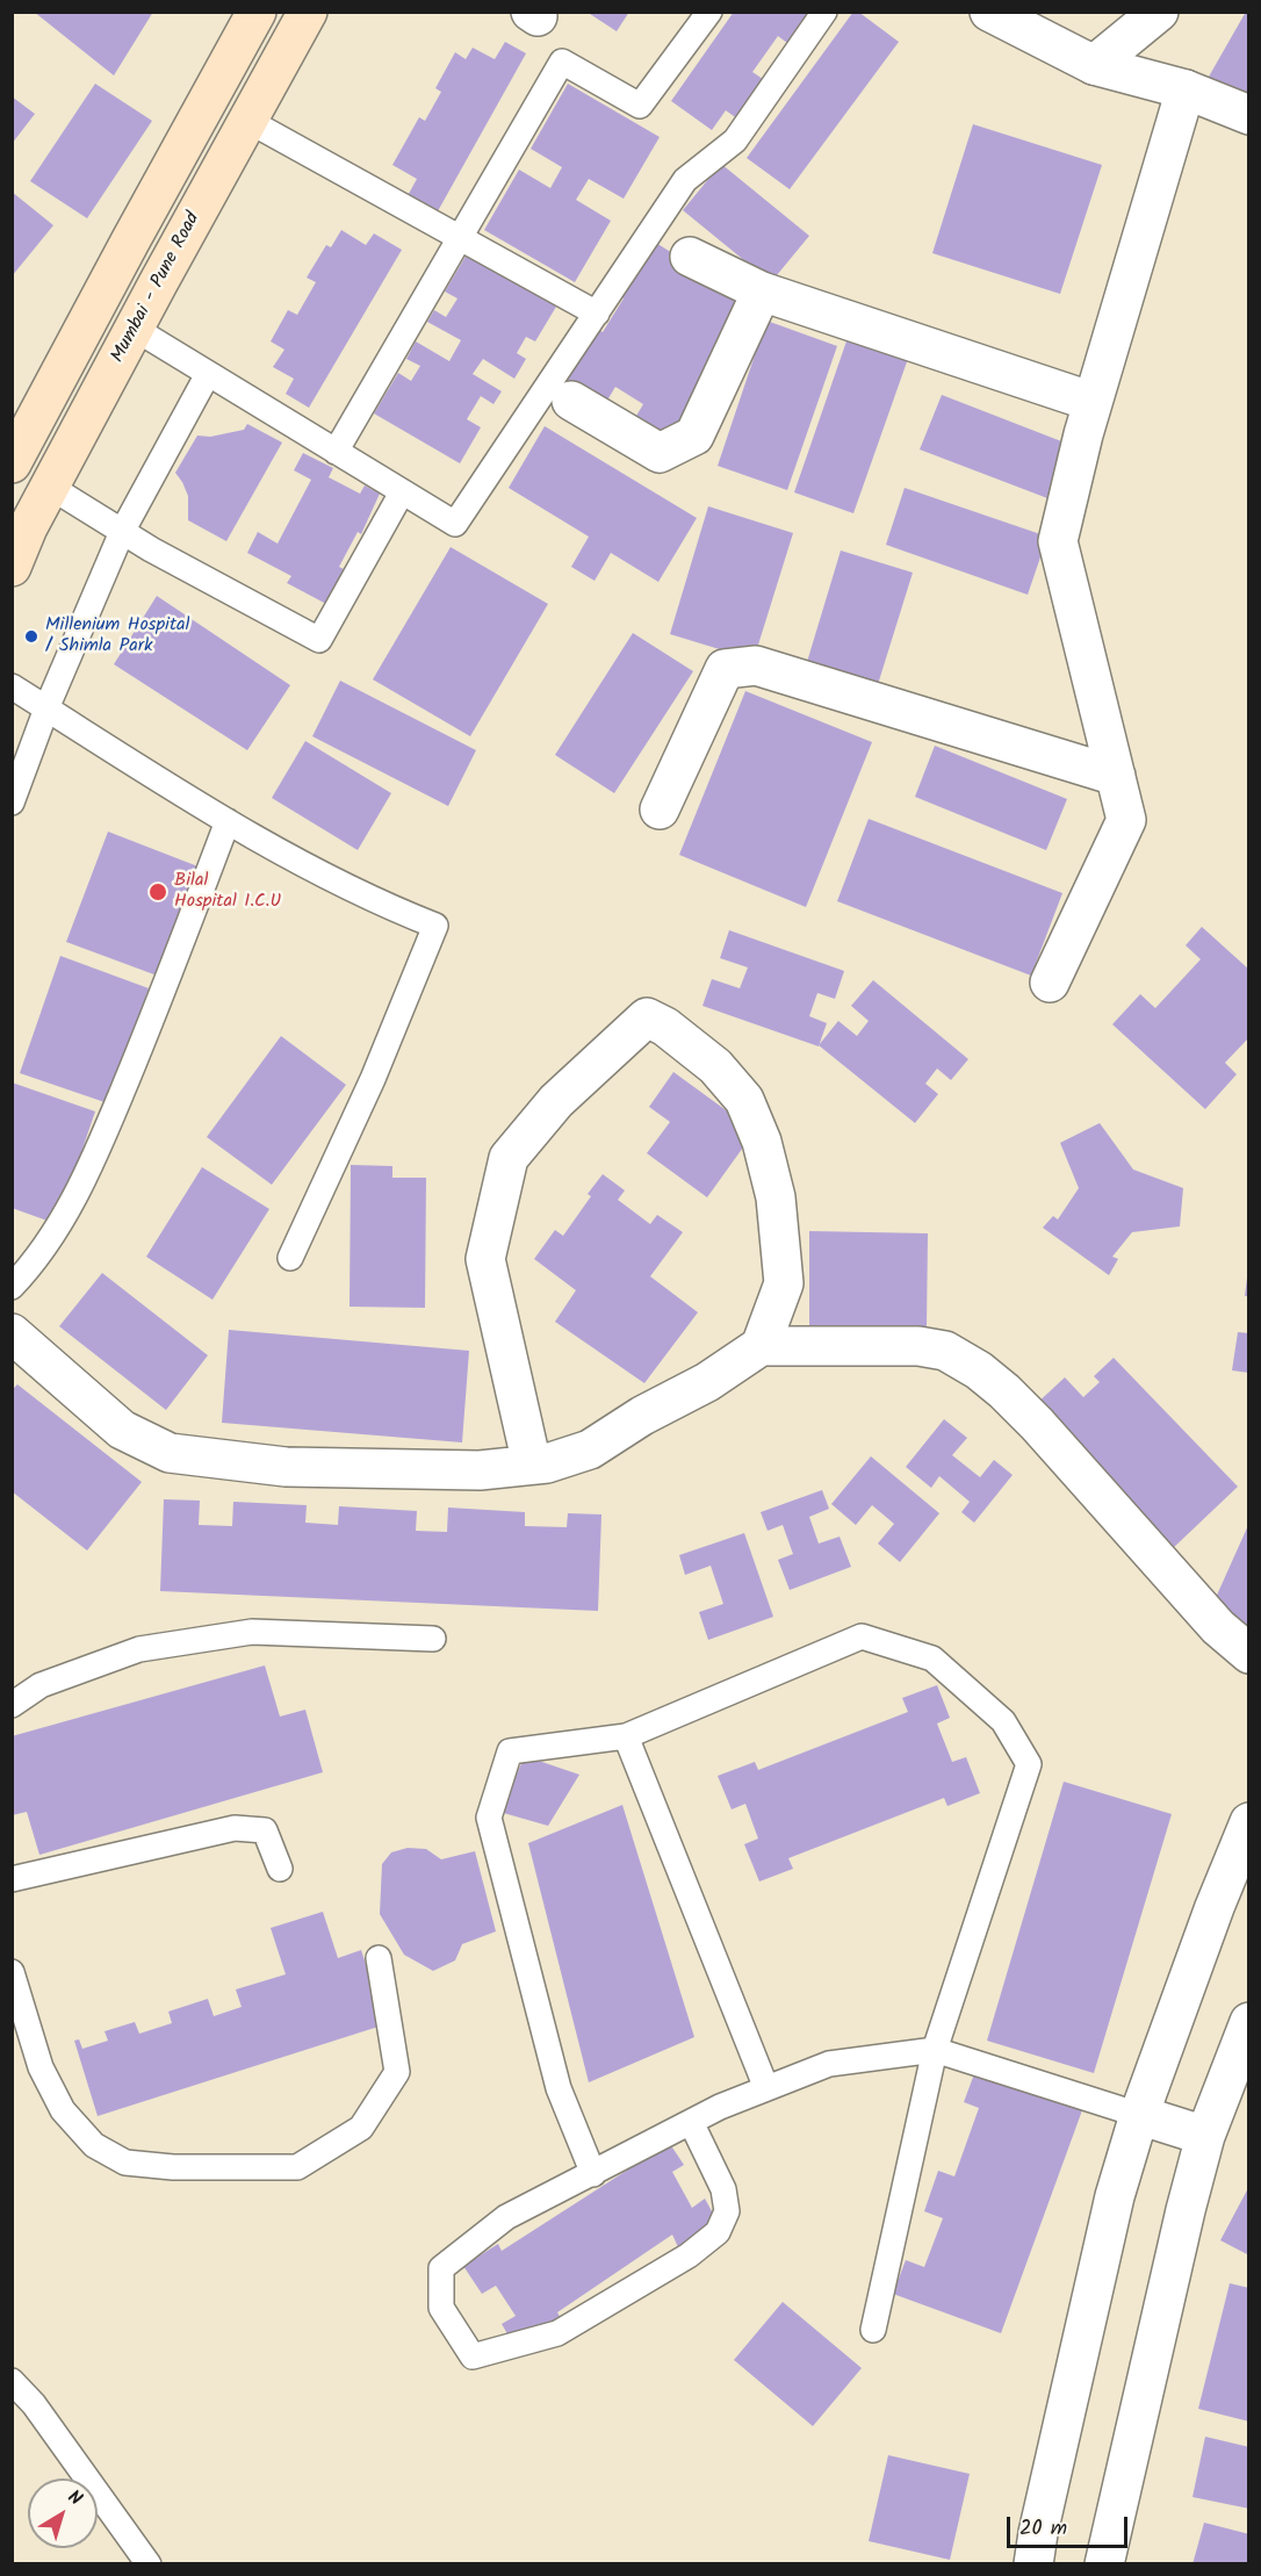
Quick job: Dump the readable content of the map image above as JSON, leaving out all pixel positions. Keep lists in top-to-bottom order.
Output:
{
  "streets": {
    "main road": ["Mumbai - Pune Road"]
  },
  "places": ["Millenium Hospital / Shimla Park", "Bilal Hospital I.C.U"],
  "scale_bar": "20 m",
  "north": "top right"
}
